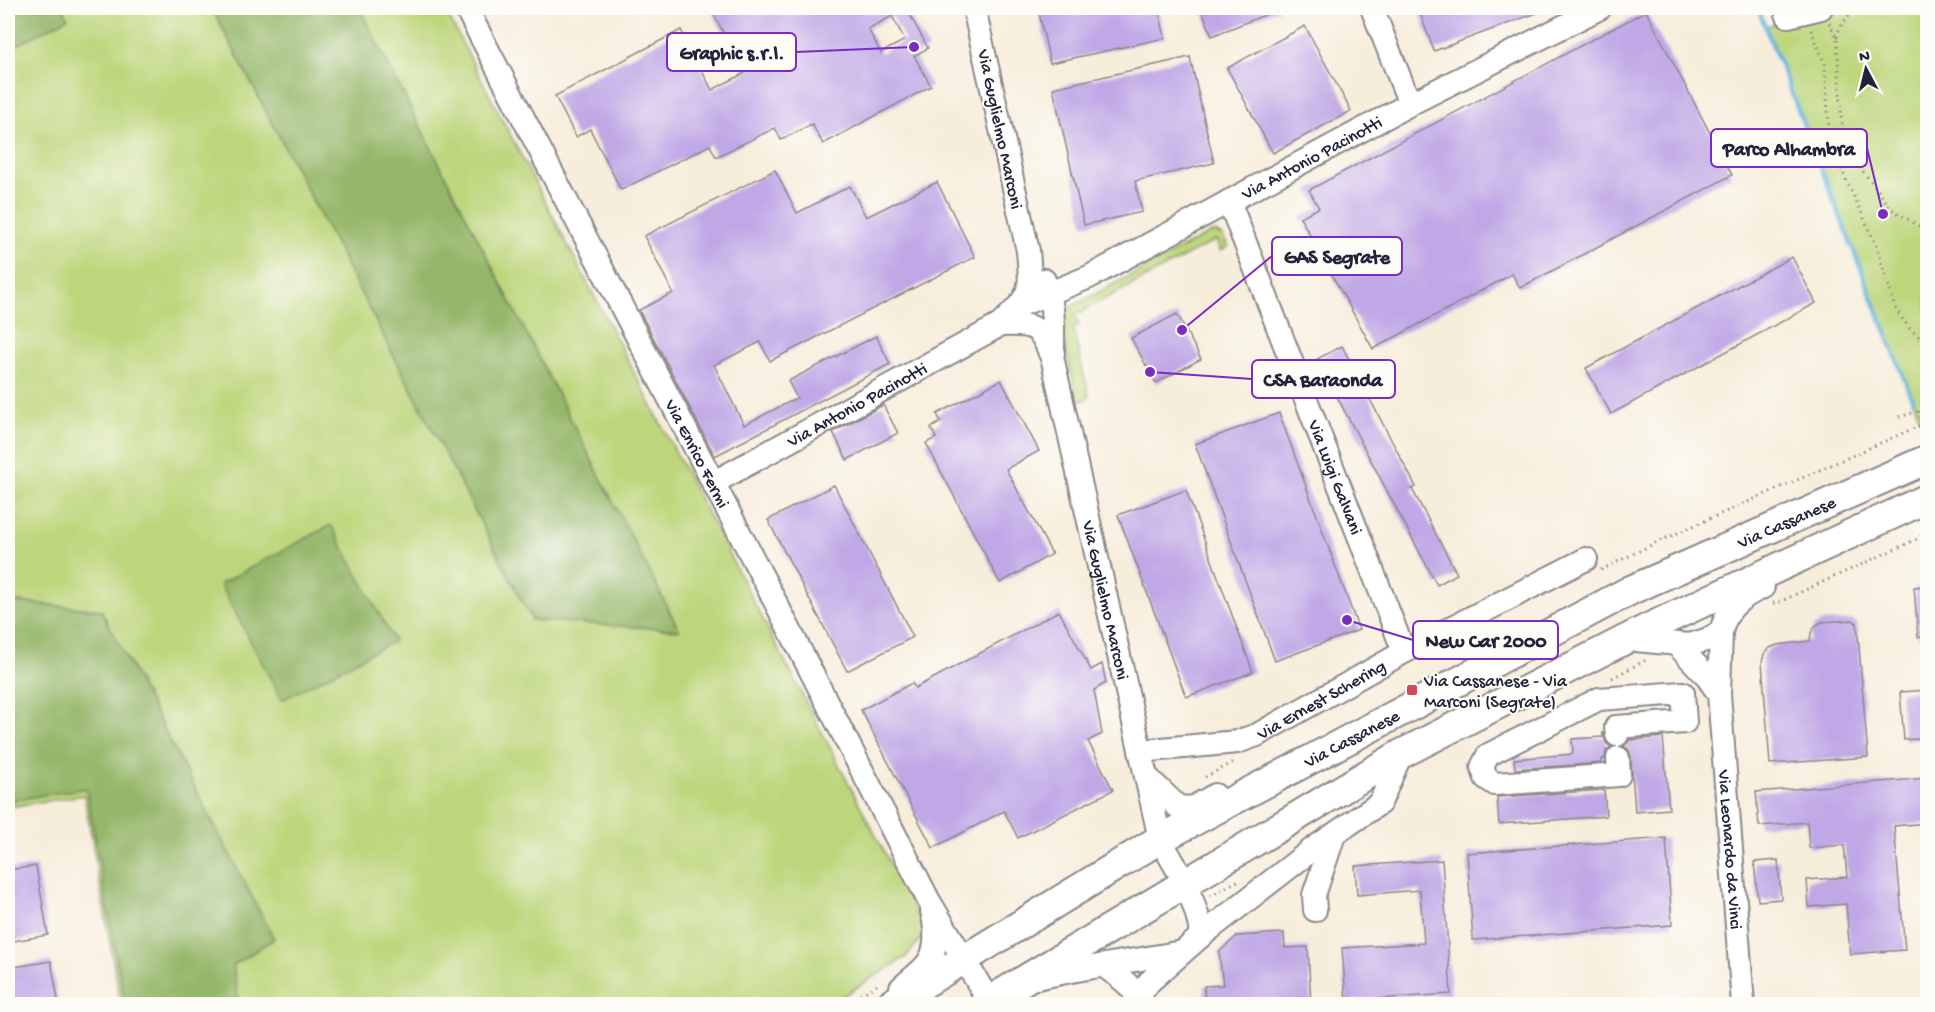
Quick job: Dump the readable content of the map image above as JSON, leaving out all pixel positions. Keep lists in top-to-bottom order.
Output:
{
  "streets": {
    "main road": ["Via Cassanese"],
    "street": [
      "Via Guglielmo Marconi",
      "Via Antonio Pacinotti",
      "Via Enrico Fermi",
      "Via Luigi Galvani",
      "Via Ernest Schering",
      "Via Leonardo da Vinci"
    ]
  },
  "crossings": [
    ["Via Guglielmo Marconi", "Via Antonio Pacinotti"],
    ["Via Guglielmo Marconi", "Via Cassanese"],
    ["Via Guglielmo Marconi", "Via Ernest Schering"],
    ["Via Antonio Pacinotti", "Via Enrico Fermi"],
    ["Via Antonio Pacinotti", "Via Luigi Galvani"],
    ["Via Enrico Fermi", "Via Cassanese"],
    ["Via Luigi Galvani", "Via Ernest Schering"]
  ],
  "places": {
    "other": [
      "Graphic s.r.l.",
      "Parco Alhambra",
      "GAS Segrate",
      "CSA Baraonda",
      "New Car 2000"
    ],
    "transit": ["Via Cassanese - Via Marconi (Segrate)"]
  },
  "north": "top"
}
